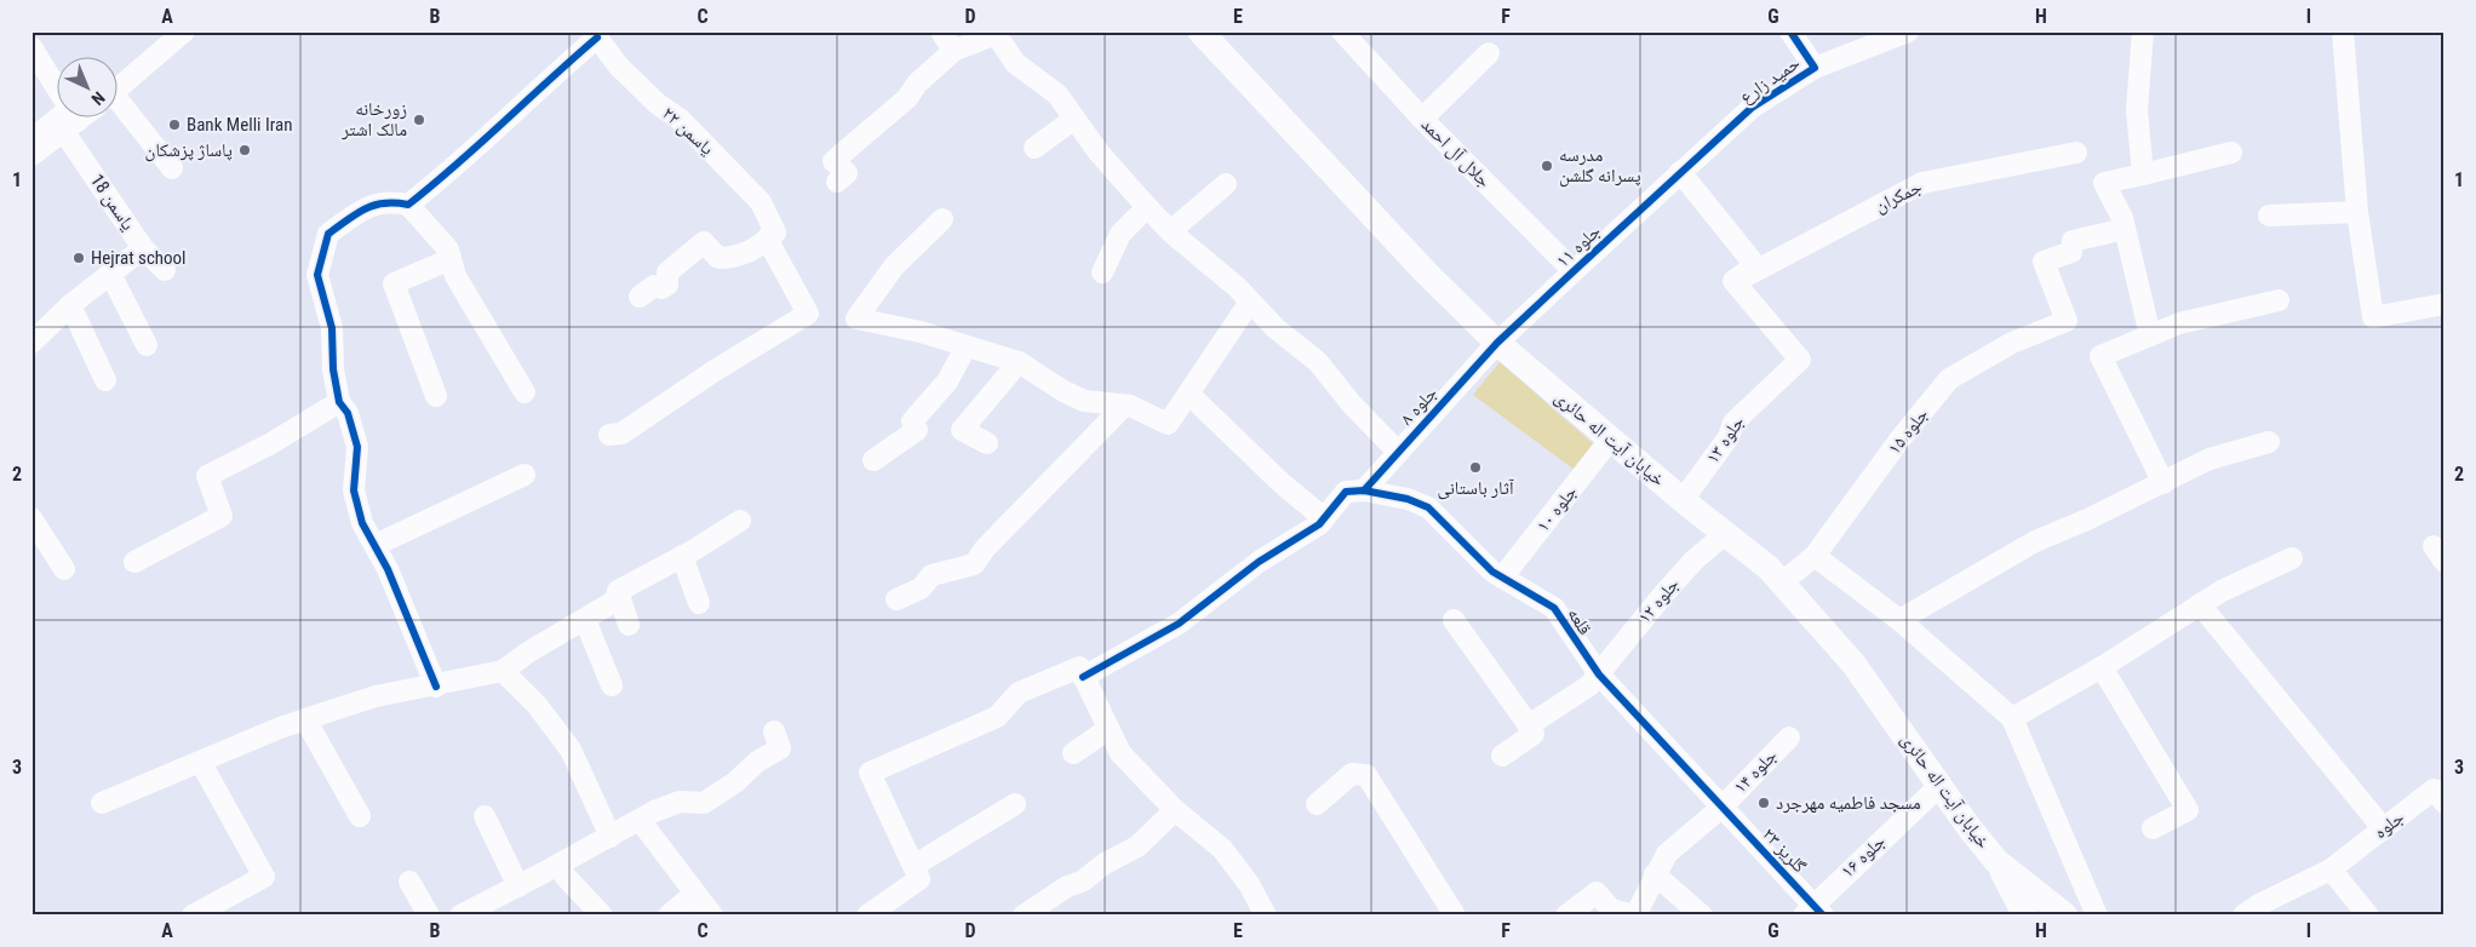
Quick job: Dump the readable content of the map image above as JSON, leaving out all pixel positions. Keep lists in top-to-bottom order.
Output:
{
  "streets": {
    "main road": ["خیابان آیت اله حائری"],
    "street": [
      "حمید زارع",
      "یاسمن ۲۲",
      "جلال آل احمد",
      "جمکران",
      "یاسمن 18",
      "جلوه ۱۱",
      "جلوه ۸",
      "جلوه ۱۵",
      "جلوه ۱۳",
      "جلوه ۱۰",
      "جلوه ۱۲",
      "قلعه",
      "جلوه ۱۴",
      "جلوه",
      "گلریز ۲۳",
      "جلوه ۱۶"
    ]
  },
  "crossings": [
    ["حمید زارع", "جلوه ۱۱"],
    ["جلال آل احمد", "جلوه ۱۱"],
    ["جمکران", "جلوه ۱۳"],
    ["جلوه ۱۱", "جلوه ۸"],
    ["جلوه ۱۱", "خیابان آیت اله حائری"],
    ["جلوه ۸", "خیابان آیت اله حائری"],
    ["جلوه ۸", "قلعه"],
    ["جلوه ۱۵", "خیابان آیت اله حائری"],
    ["خیابان آیت اله حائری", "جلوه ۱۳"],
    ["خیابان آیت اله حائری", "جلوه ۱۰"],
    ["خیابان آیت اله حائری", "جلوه ۱۲"],
    ["خیابان آیت اله حائری", "جلوه ۱۶"],
    ["جلوه ۱۰", "قلعه"],
    ["جلوه ۱۲", "قلعه"],
    ["قلعه", "جلوه ۱۴"],
    ["قلعه", "گلریز ۲۳"],
    ["جلوه ۱۴", "گلریز ۲۳"],
    ["گلریز ۲۳", "جلوه ۱۶"]
  ],
  "places": [
    "زورخانه مالک اشتر",
    "Bank Melli Iran",
    "پاساژ پزشکان",
    "مدرسه پسرانه گلشن",
    "Hejrat school",
    "آثار باستانی",
    "مسجد فاطمیه مهرجرد"
  ],
  "north": "bottom right",
  "grid": {
    "columns": [
      "A",
      "B",
      "C",
      "D",
      "E",
      "F",
      "G",
      "H",
      "I"
    ],
    "rows": ["1", "2", "3"]
  }
}
